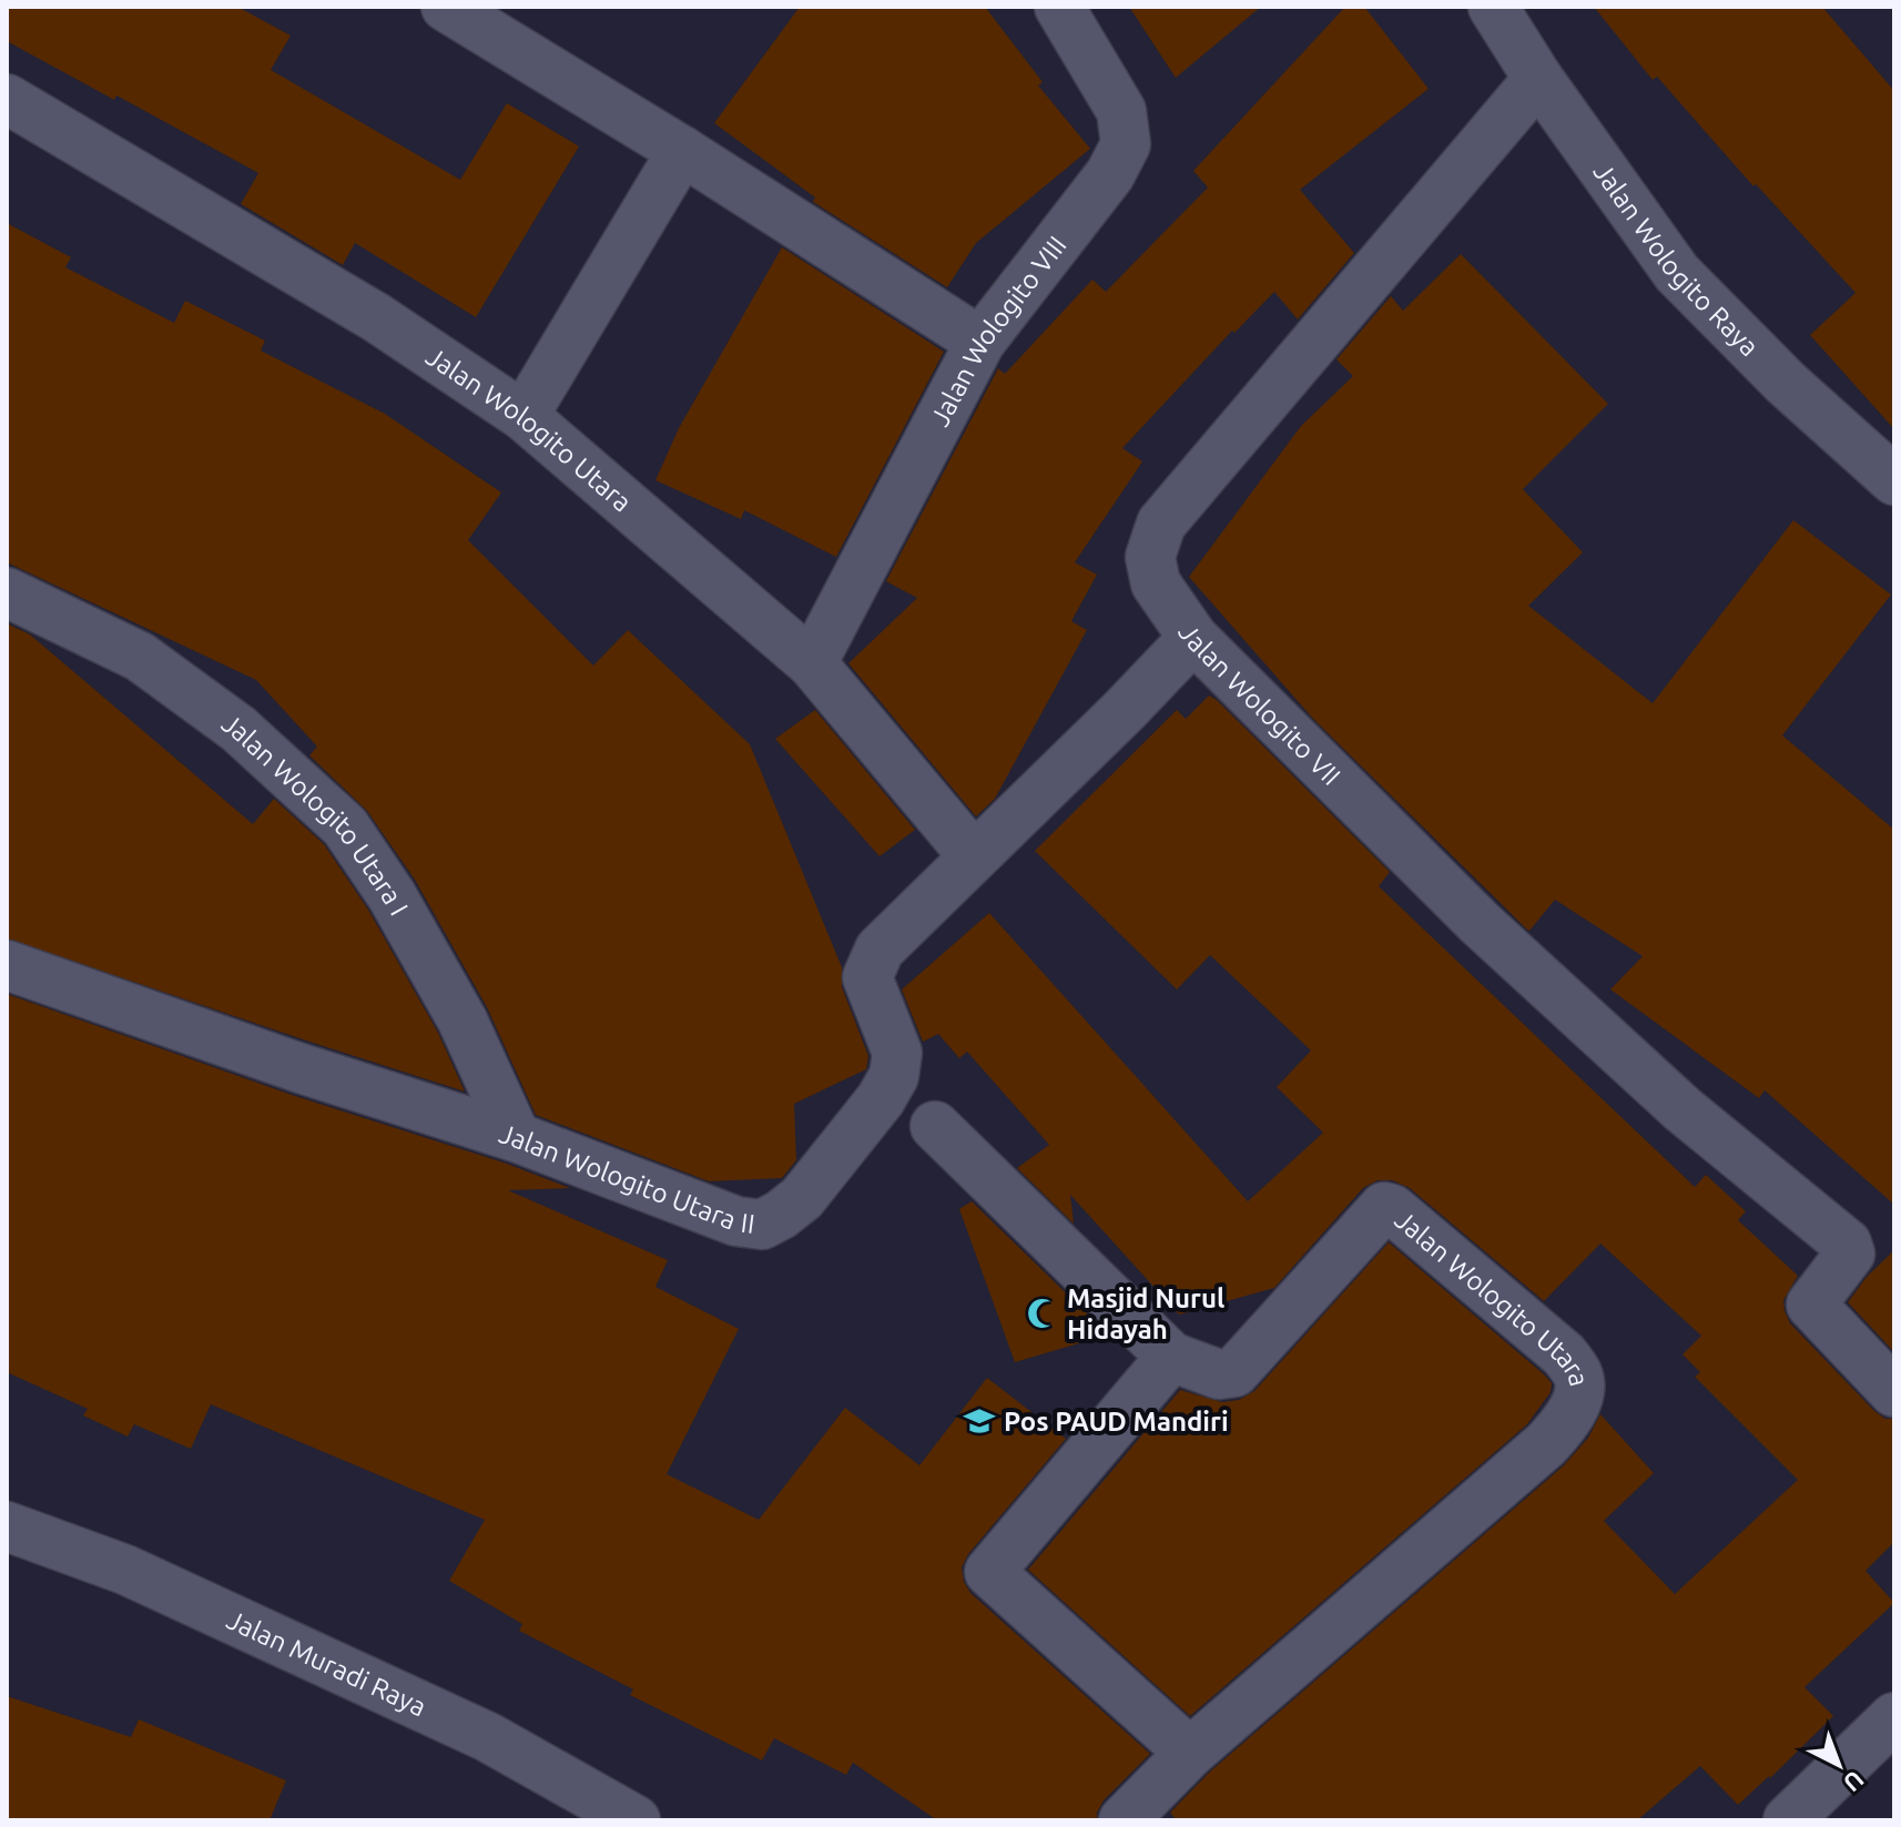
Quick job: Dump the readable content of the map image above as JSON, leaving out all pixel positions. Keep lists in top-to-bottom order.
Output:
{
  "streets": {
    "street": [
      "Jalan Wologito Raya",
      "Jalan Wologito VIII",
      "Jalan Wologito Utara",
      "Jalan Wologito VII",
      "Jalan Wologito Utara I",
      "Jalan Wologito Utara II",
      "Jalan Muradi Raya"
    ]
  },
  "crossings": [
    ["Jalan Wologito Raya", "Jalan Wologito VII"],
    ["Jalan Wologito VIII", "Jalan Wologito Utara"],
    ["Jalan Wologito Utara", "Jalan Wologito Utara II"],
    ["Jalan Wologito VII", "Jalan Wologito Utara II"],
    ["Jalan Wologito Utara I", "Jalan Wologito Utara II"]
  ],
  "places": {
    "mosque": ["Masjid Nurul Hidayah"],
    "school or university": ["Pos PAUD Mandiri"]
  },
  "north": "bottom right"
}
